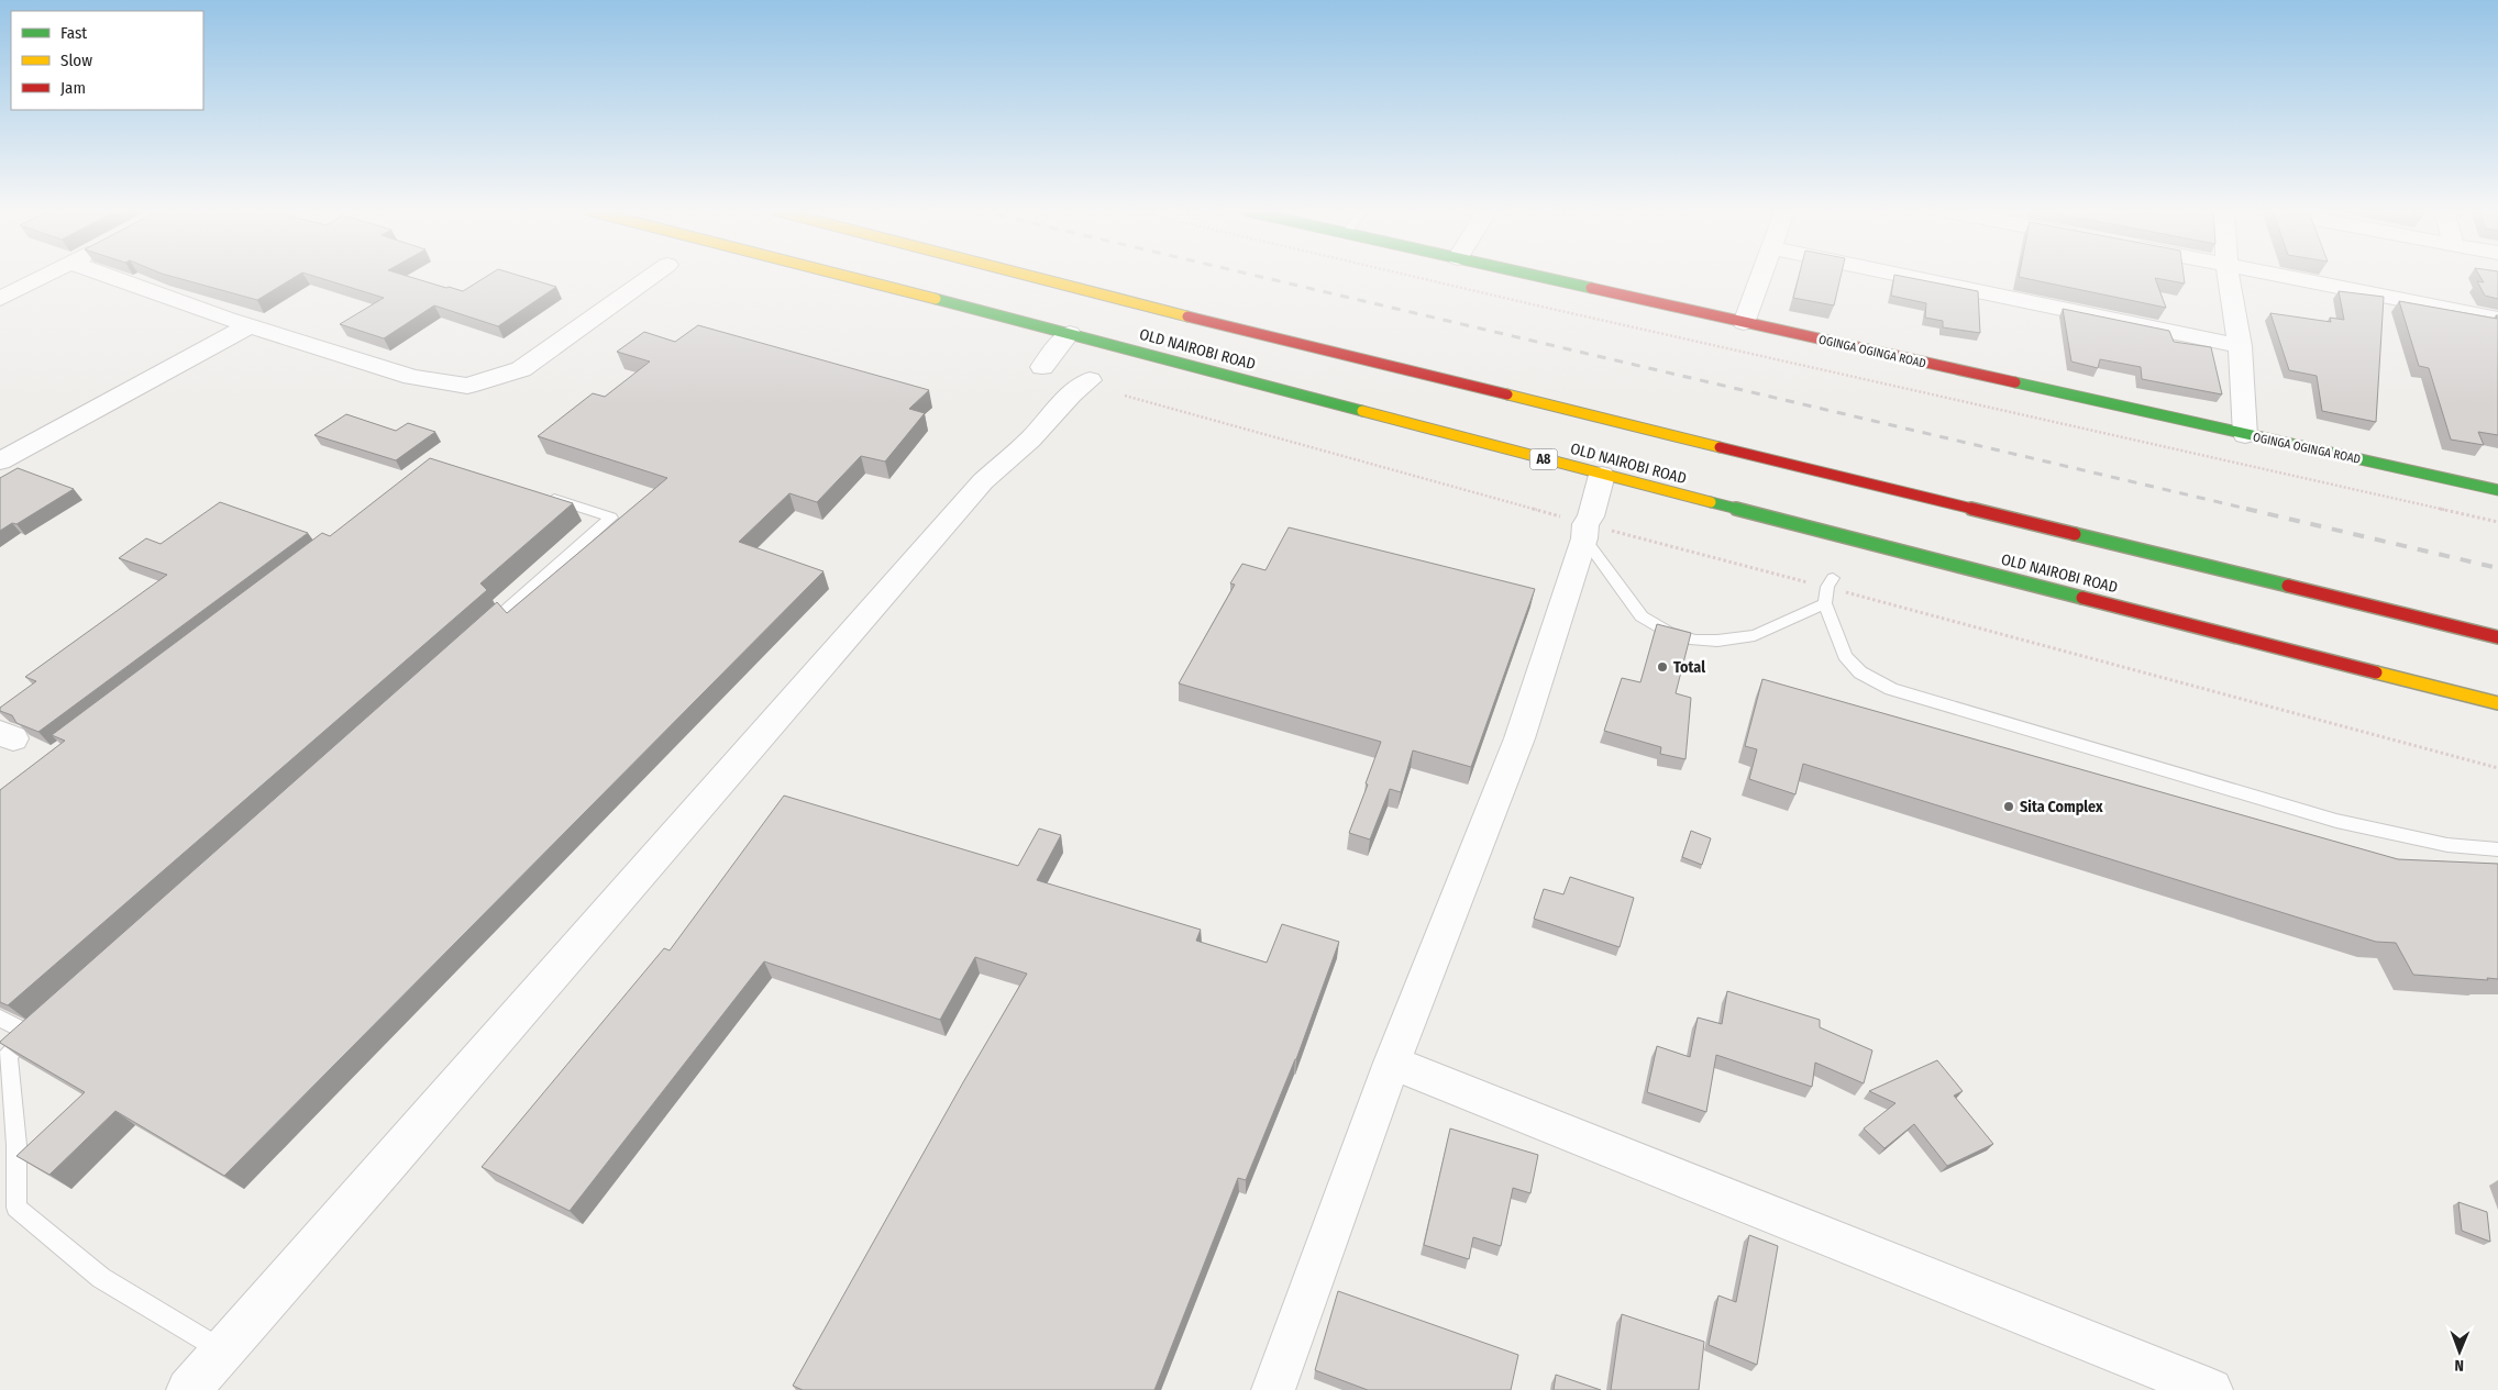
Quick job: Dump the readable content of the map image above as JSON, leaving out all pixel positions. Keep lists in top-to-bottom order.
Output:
{
  "streets": {
    "main road": ["OLD NAIROBI ROAD", "OGINGA OGINGA ROAD", "A8"]
  },
  "places": ["Total", "Sita Complex"],
  "legend": ["Fast", "Slow", "Jam"],
  "north": "bottom"
}
